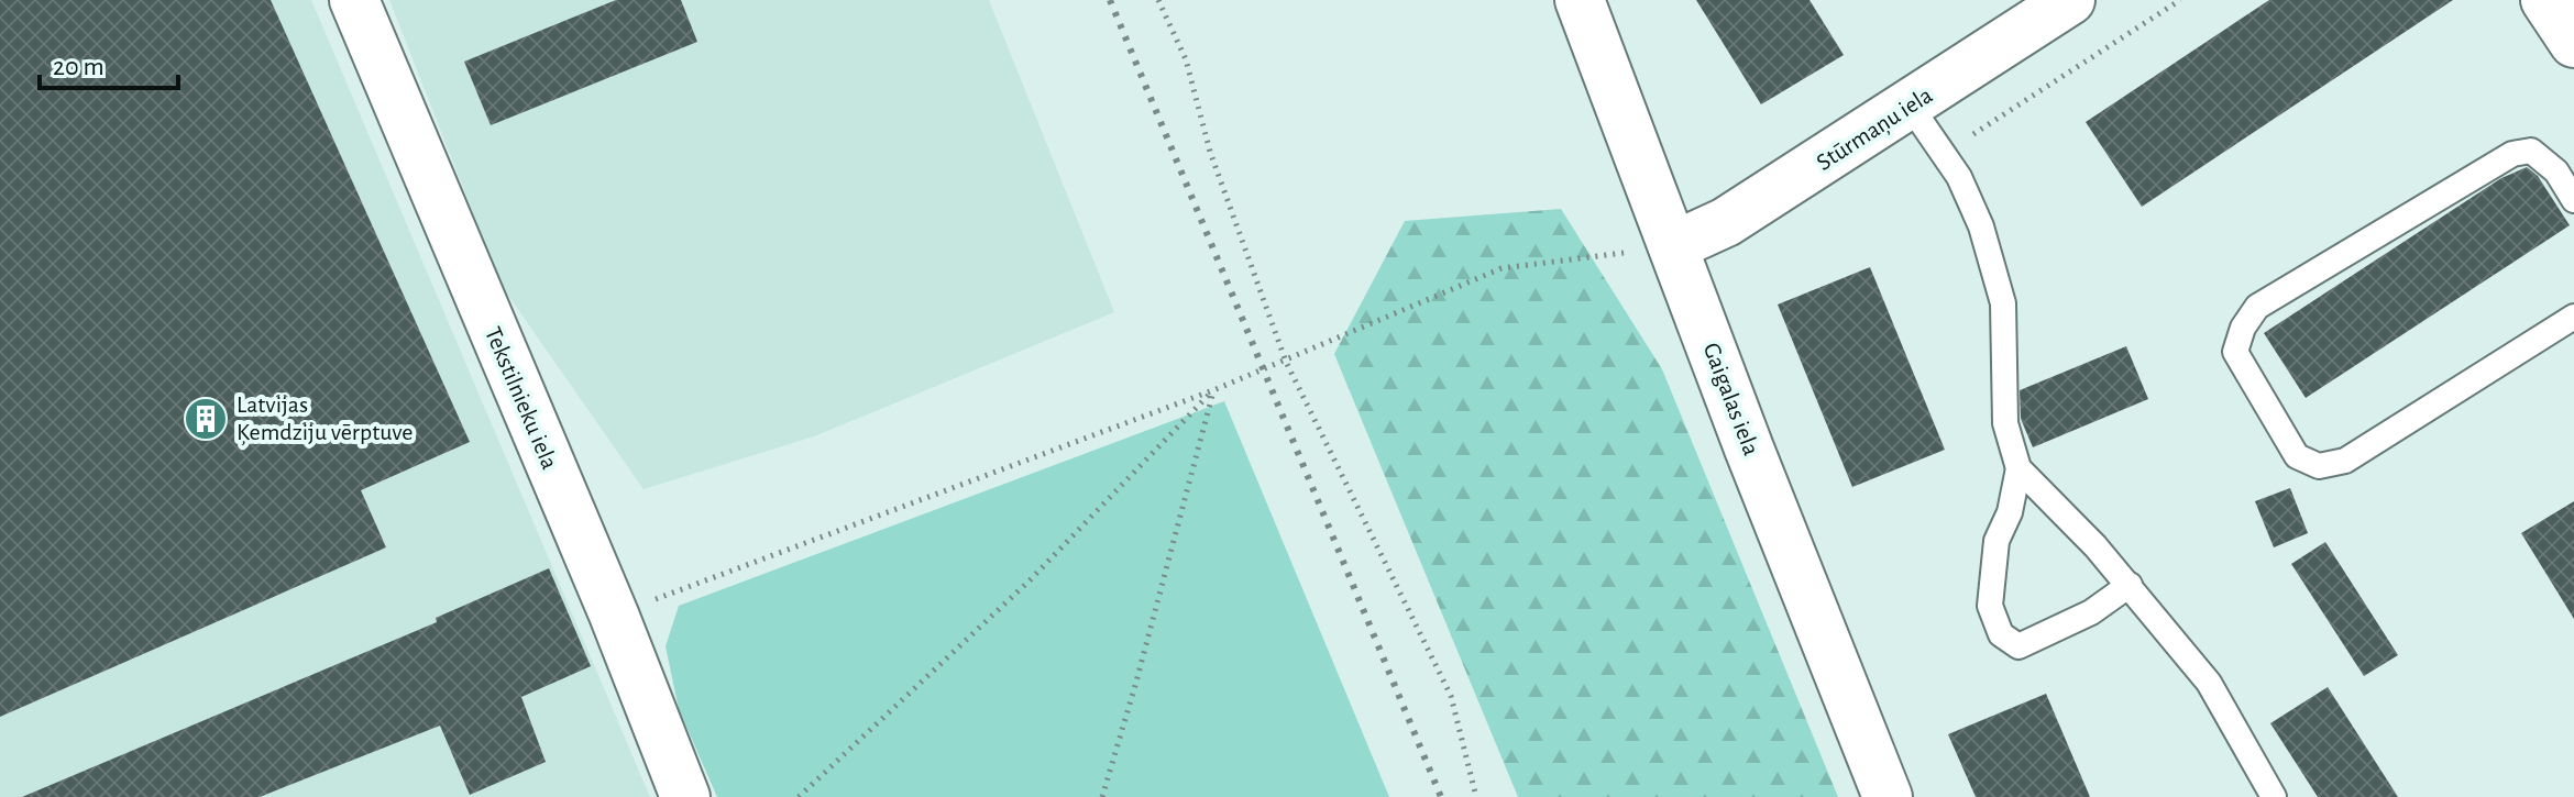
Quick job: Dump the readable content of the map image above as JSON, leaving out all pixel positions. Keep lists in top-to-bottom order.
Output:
{
  "streets": {
    "street": ["Stūrmaņu iela", "Tekstilnieku iela", "Gaigalas iela"]
  },
  "crossings": [
    ["Stūrmaņu iela", "Gaigalas iela"]
  ],
  "places": {
    "building": ["Latvijas Ķemdziju vērptuve"]
  },
  "scale_bar": "20 m"
}
